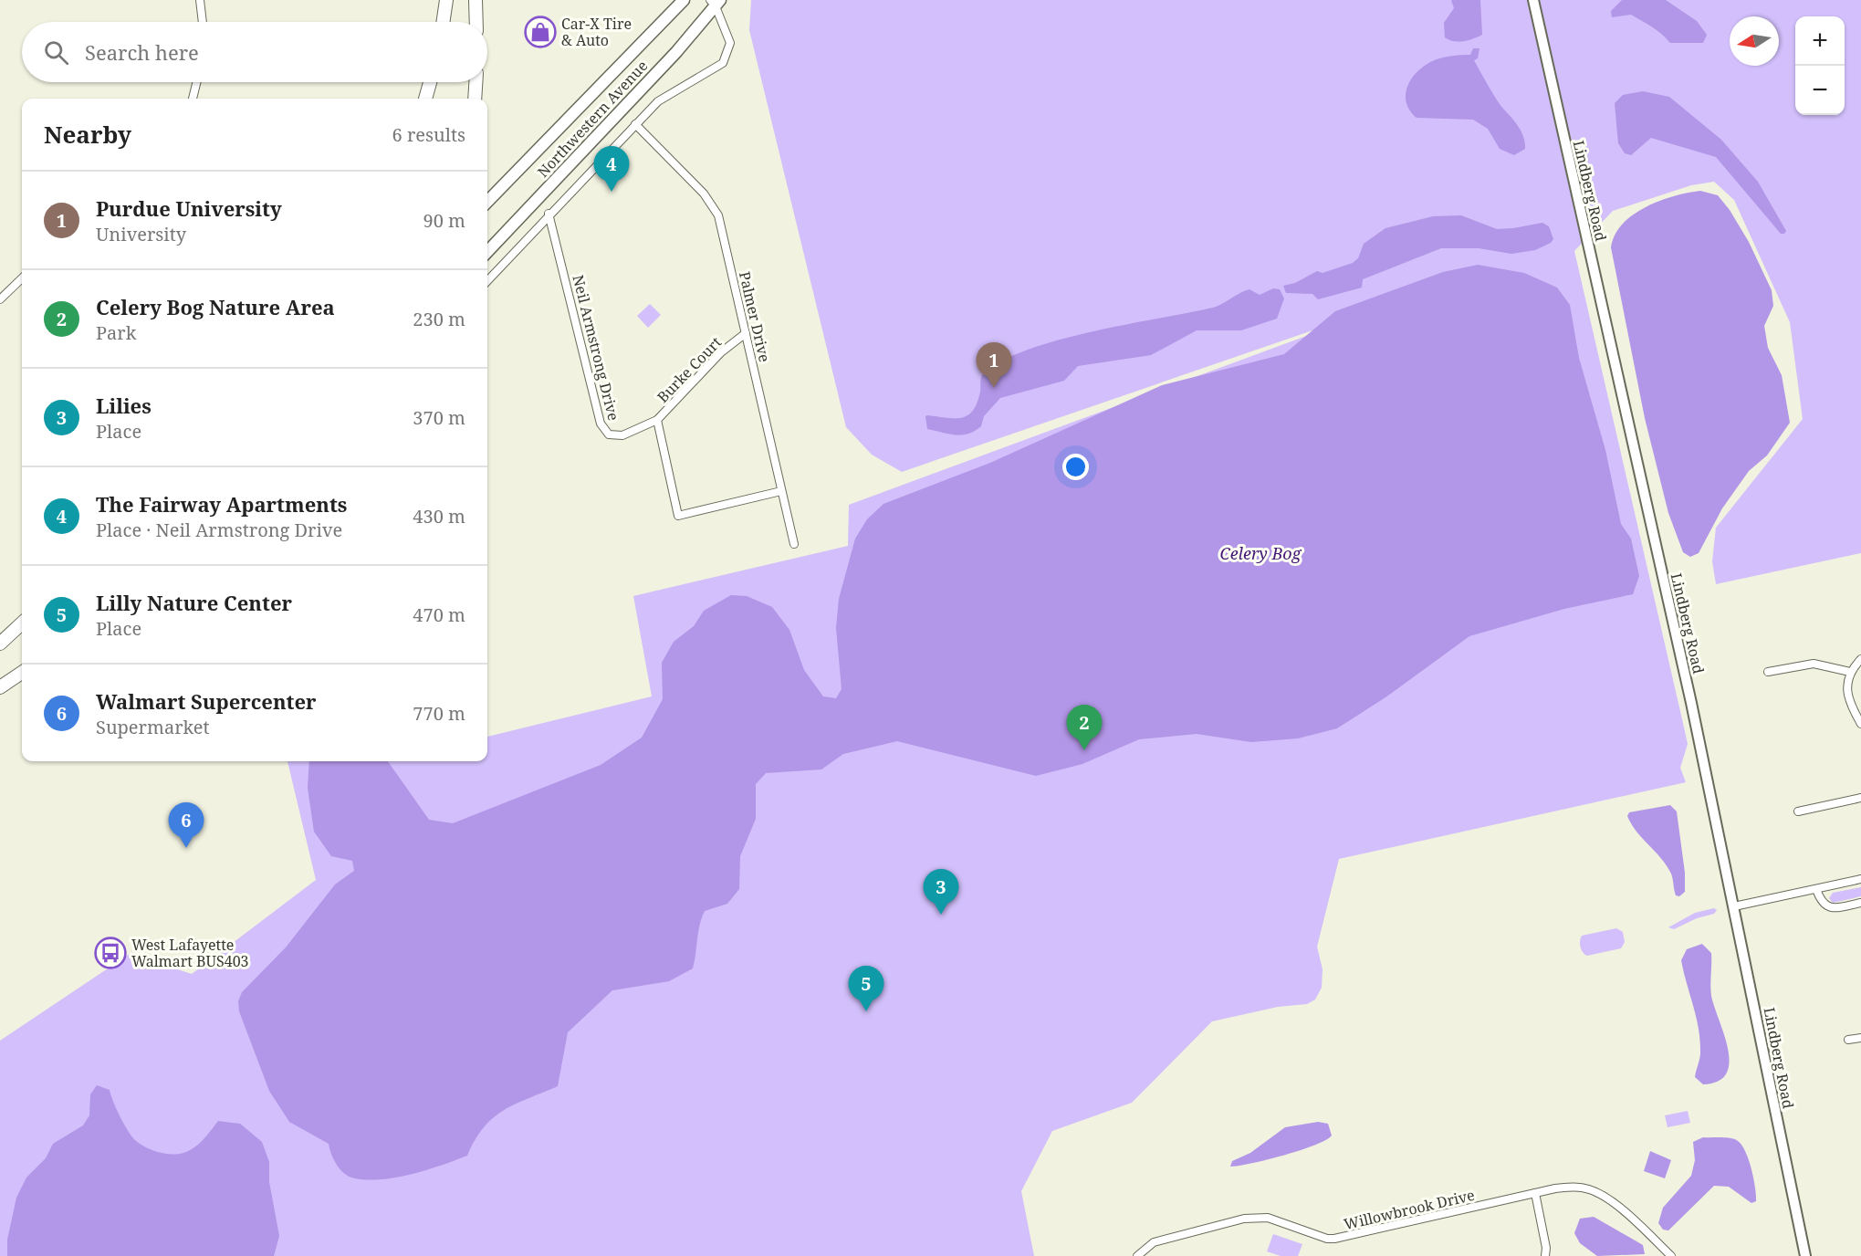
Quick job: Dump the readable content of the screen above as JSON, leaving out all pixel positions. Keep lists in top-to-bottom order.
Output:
{
  "streets": {
    "main road": ["Northwestern Avenue", "Lindberg Road"],
    "street": [
      "Palmer Drive",
      "Neil Armstrong Drive",
      "Burke Court",
      "Willowbrook Drive"
    ]
  },
  "crossings": [
    ["Palmer Drive", "Burke Court"],
    ["Neil Armstrong Drive", "Burke Court"]
  ],
  "water": ["Celery Bog"],
  "places": {
    "shop": ["Car-X Tire & Auto"],
    "bus stop": ["West Lafayette Walmart BUS403"]
  },
  "north": "left",
  "page": {
    "map_buttons": ["+", "−"],
    "search": "Search here",
    "heading": ["Nearby", "6 results"],
    "pins": [
      "4",
      "1",
      "2",
      "6",
      "3",
      "5"
    ],
    "list": [
      {
        "mark": "1",
        "name": "Purdue University",
        "note": "University",
        "value": "90 m"
      },
      {
        "mark": "2",
        "name": "Celery Bog Nature Area",
        "note": "Park",
        "value": "230 m"
      },
      {
        "mark": "3",
        "name": "Lilies",
        "note": "Place",
        "value": "370 m"
      },
      {
        "mark": "4",
        "name": "The Fairway Apartments",
        "note": "Place · Neil Armstrong Drive",
        "value": "430 m"
      },
      {
        "mark": "5",
        "name": "Lilly Nature Center",
        "note": "Place",
        "value": "470 m"
      },
      {
        "mark": "6",
        "name": "Walmart Supercenter",
        "note": "Supermarket",
        "value": "770 m"
      }
    ]
  }
}
